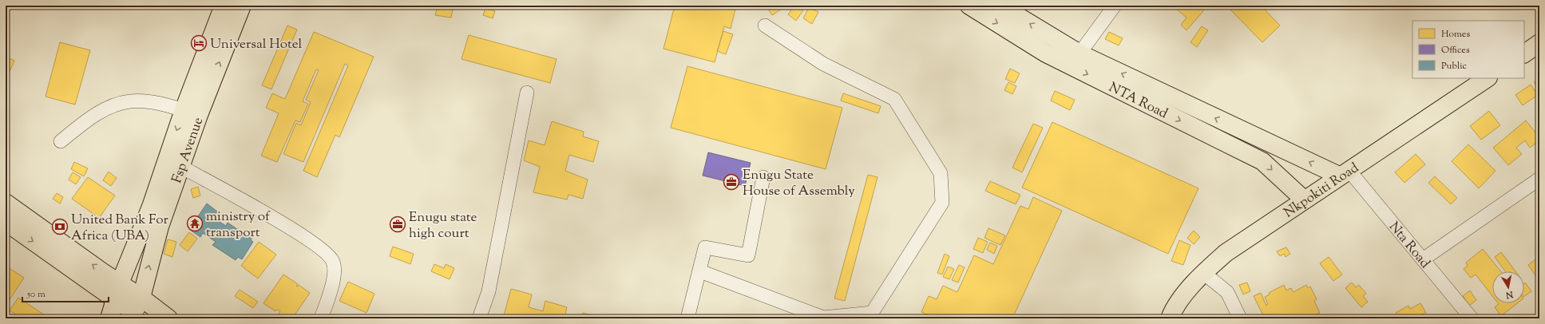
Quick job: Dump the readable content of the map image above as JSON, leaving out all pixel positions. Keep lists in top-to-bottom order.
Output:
{
  "streets": {
    "main road": ["NTA Road", "Fsp Avenue", "Nkpokiti Road"],
    "street": ["Nta Road"]
  },
  "crossings": [
    ["NTA Road", "Nkpokiti Road"],
    ["NTA Road", "Nta Road"],
    ["Nkpokiti Road", "Nta Road"]
  ],
  "places": {
    "hotel": ["Universal Hotel"],
    "office": ["Enugu State House of Assembly", "Enugu state high court"],
    "temple": ["ministry of transport"],
    "bank": ["United Bank For Africa (UBA)"]
  },
  "legend": ["Homes", "Offices", "Public"],
  "scale_bar": "50 m",
  "north": "bottom"
}
